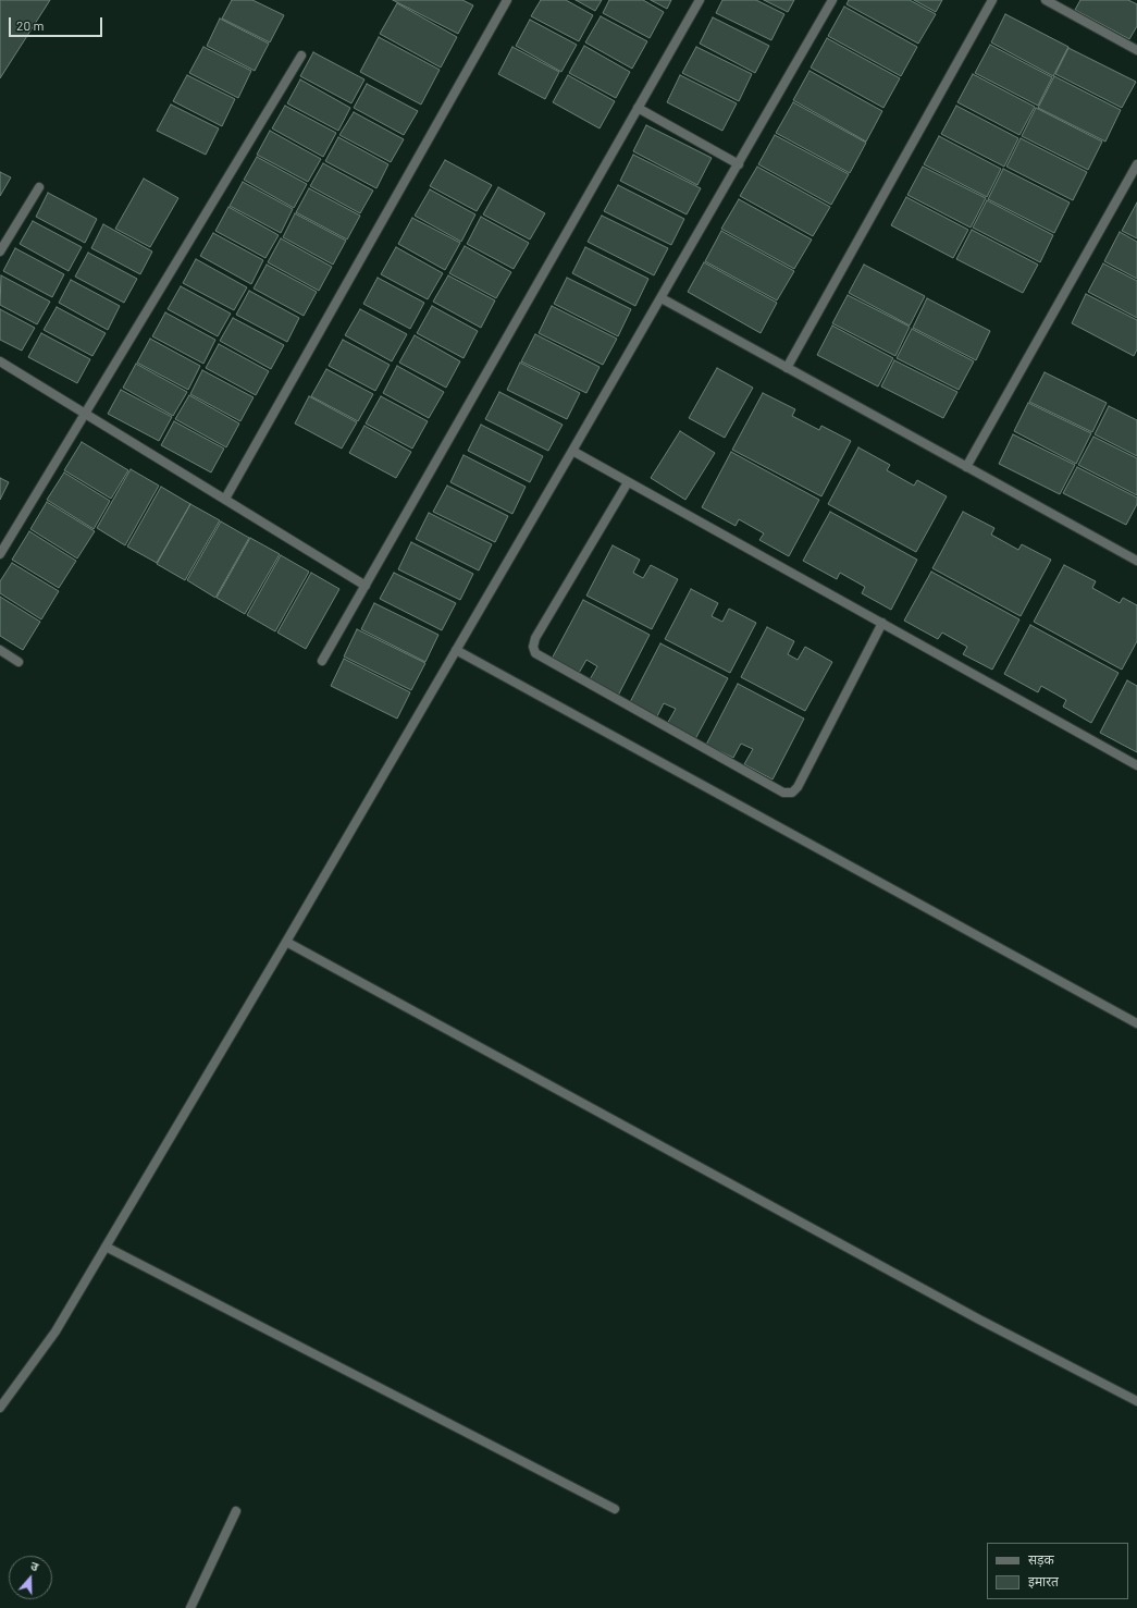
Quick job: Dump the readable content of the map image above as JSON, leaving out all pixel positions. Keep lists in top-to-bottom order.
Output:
{
  "legend": ["सड़क", "इमारत"],
  "scale_bar": "20 m",
  "north": "top"
}
